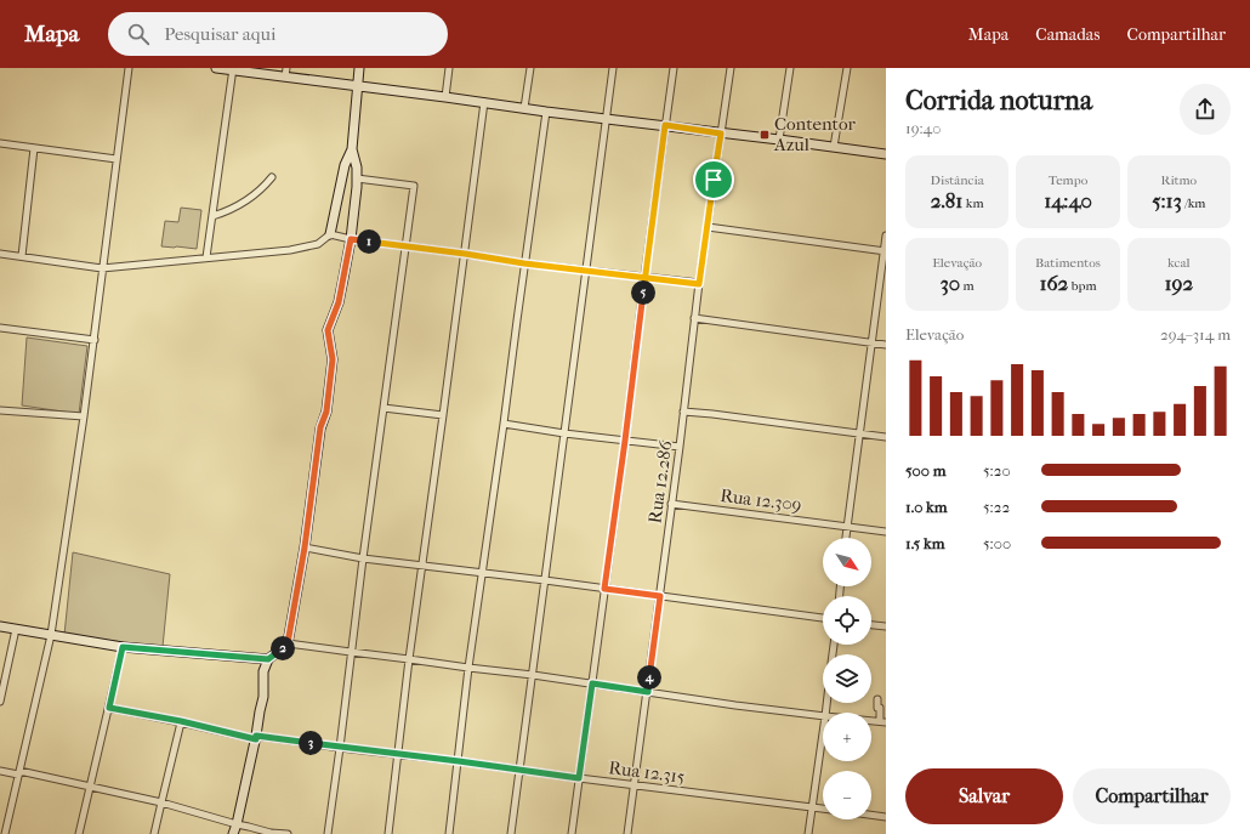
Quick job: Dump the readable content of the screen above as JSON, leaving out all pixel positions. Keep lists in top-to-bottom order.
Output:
{
  "streets": {
    "street": ["Rua 12.286", "Rua 12.309", "Rua 12.315"]
  },
  "crossings": [
    ["Rua 12.286", "Rua 12.309"],
    ["Rua 12.286", "Rua 12.315"]
  ],
  "places": {
    "transit": ["Contentor Azul"]
  },
  "north": "bottom right",
  "page": {
    "header": "Mapa",
    "search": "Pesquisar aqui",
    "nav": ["Mapa", "Camadas", "Compartilhar"],
    "heading": ["Corrida noturna", "19:40"],
    "stats": [
      ["Distância", "2.81 km"],
      ["Tempo", "14:40"],
      ["Ritmo", "5:13 /km"],
      ["Elevação", "30 m"],
      ["Batimentos", "162 bpm"],
      ["kcal", "192"]
    ],
    "pins": [
      "1",
      "5",
      "2",
      "4",
      "3"
    ],
    "chart": ["Elevação", "294–314 m"],
    "list": [
      {
        "name": "500 m",
        "note": "5:20"
      },
      {
        "name": "1.0 km",
        "note": "5:22"
      },
      {
        "name": "1.5 km",
        "note": "5:00"
      }
    ],
    "map_buttons": ["+", "−"],
    "buttons": ["Salvar", "Compartilhar"]
  }
}
